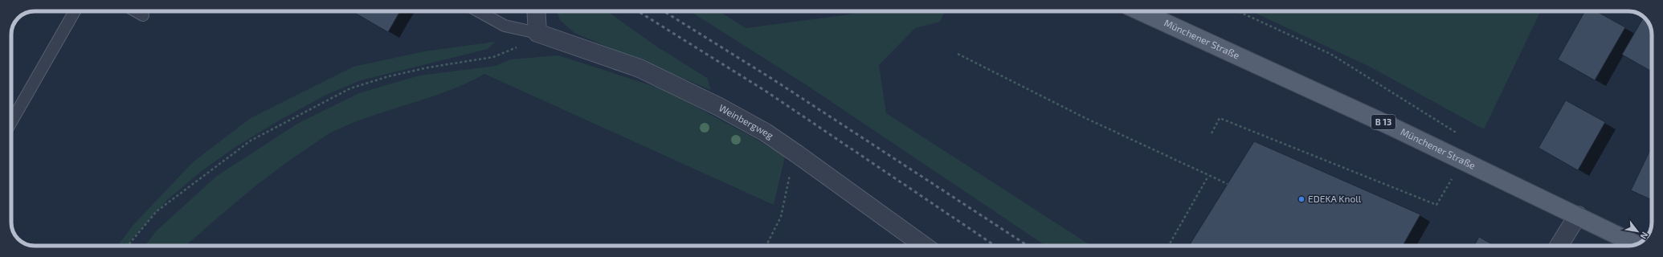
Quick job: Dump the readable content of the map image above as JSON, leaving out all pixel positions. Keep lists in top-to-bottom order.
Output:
{
  "streets": {
    "main road": ["Münchener Straße", "B 13"],
    "street": ["Weinbergweg"]
  },
  "places": ["EDEKA Knoll"],
  "north": "bottom right"
}
